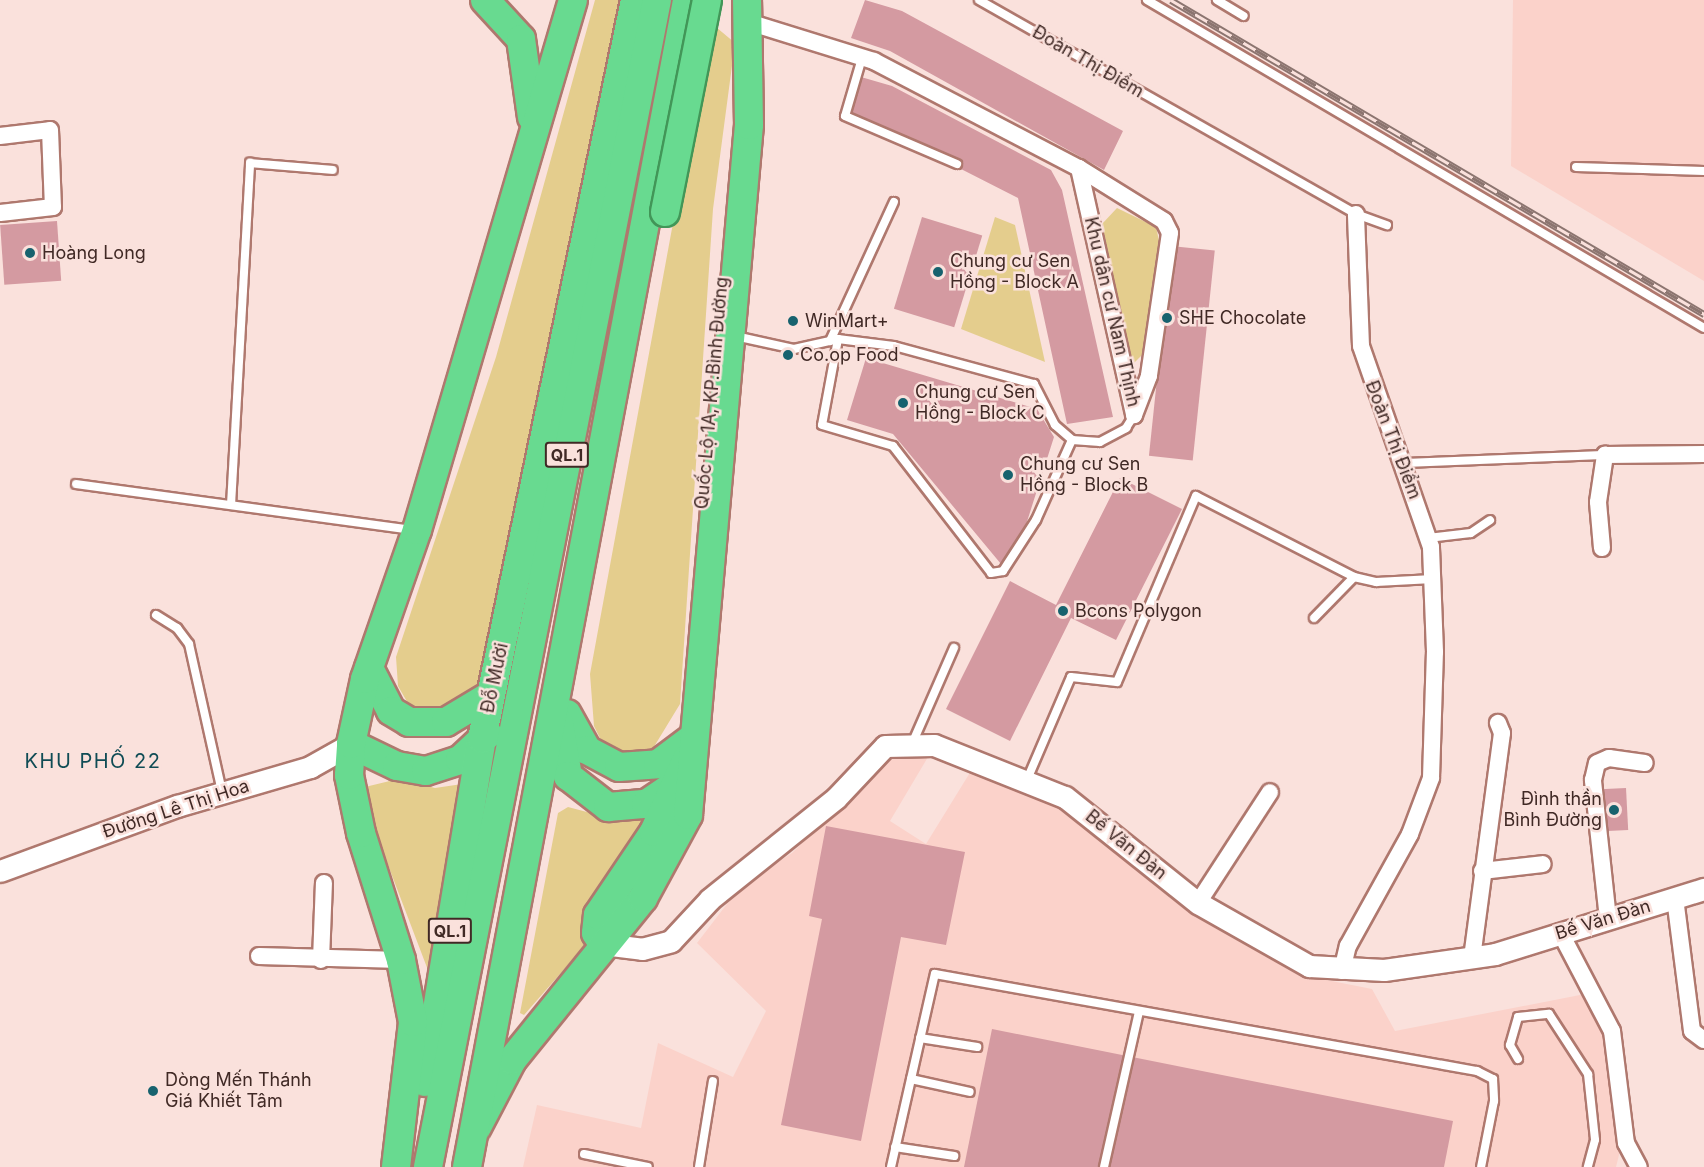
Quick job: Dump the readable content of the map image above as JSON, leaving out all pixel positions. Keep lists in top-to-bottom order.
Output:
{
  "streets": {
    "highway": ["Quốc Lộ 1A, KP.Bình Đường", "QL.1", "Đỗ Mười"],
    "street": [
      "Đoàn Thị Điểm",
      "Khu dân cư Nam Thịnh",
      "Đường Lê Thị Hoa",
      "Bế Văn Đàn"
    ]
  },
  "crossings": [
    ["Đoàn Thị Điểm", "Bế Văn Đàn"],
    ["QL.1", "Đỗ Mười"]
  ],
  "districts": ["KHU PHỐ 22"],
  "places": [
    "Hoàng Long",
    "Chung cư Sen Hồng - Block A",
    "SHE Chocolate",
    "WinMart+",
    "Co.op Food",
    "Chung cư Sen Hồng - Block C",
    "Chung cư Sen Hồng - Block B",
    "Bcons Polygon",
    "Đình thần Bình Đường",
    "Dòng Mến Thánh Giá Khiết Tâm"
  ]
}
